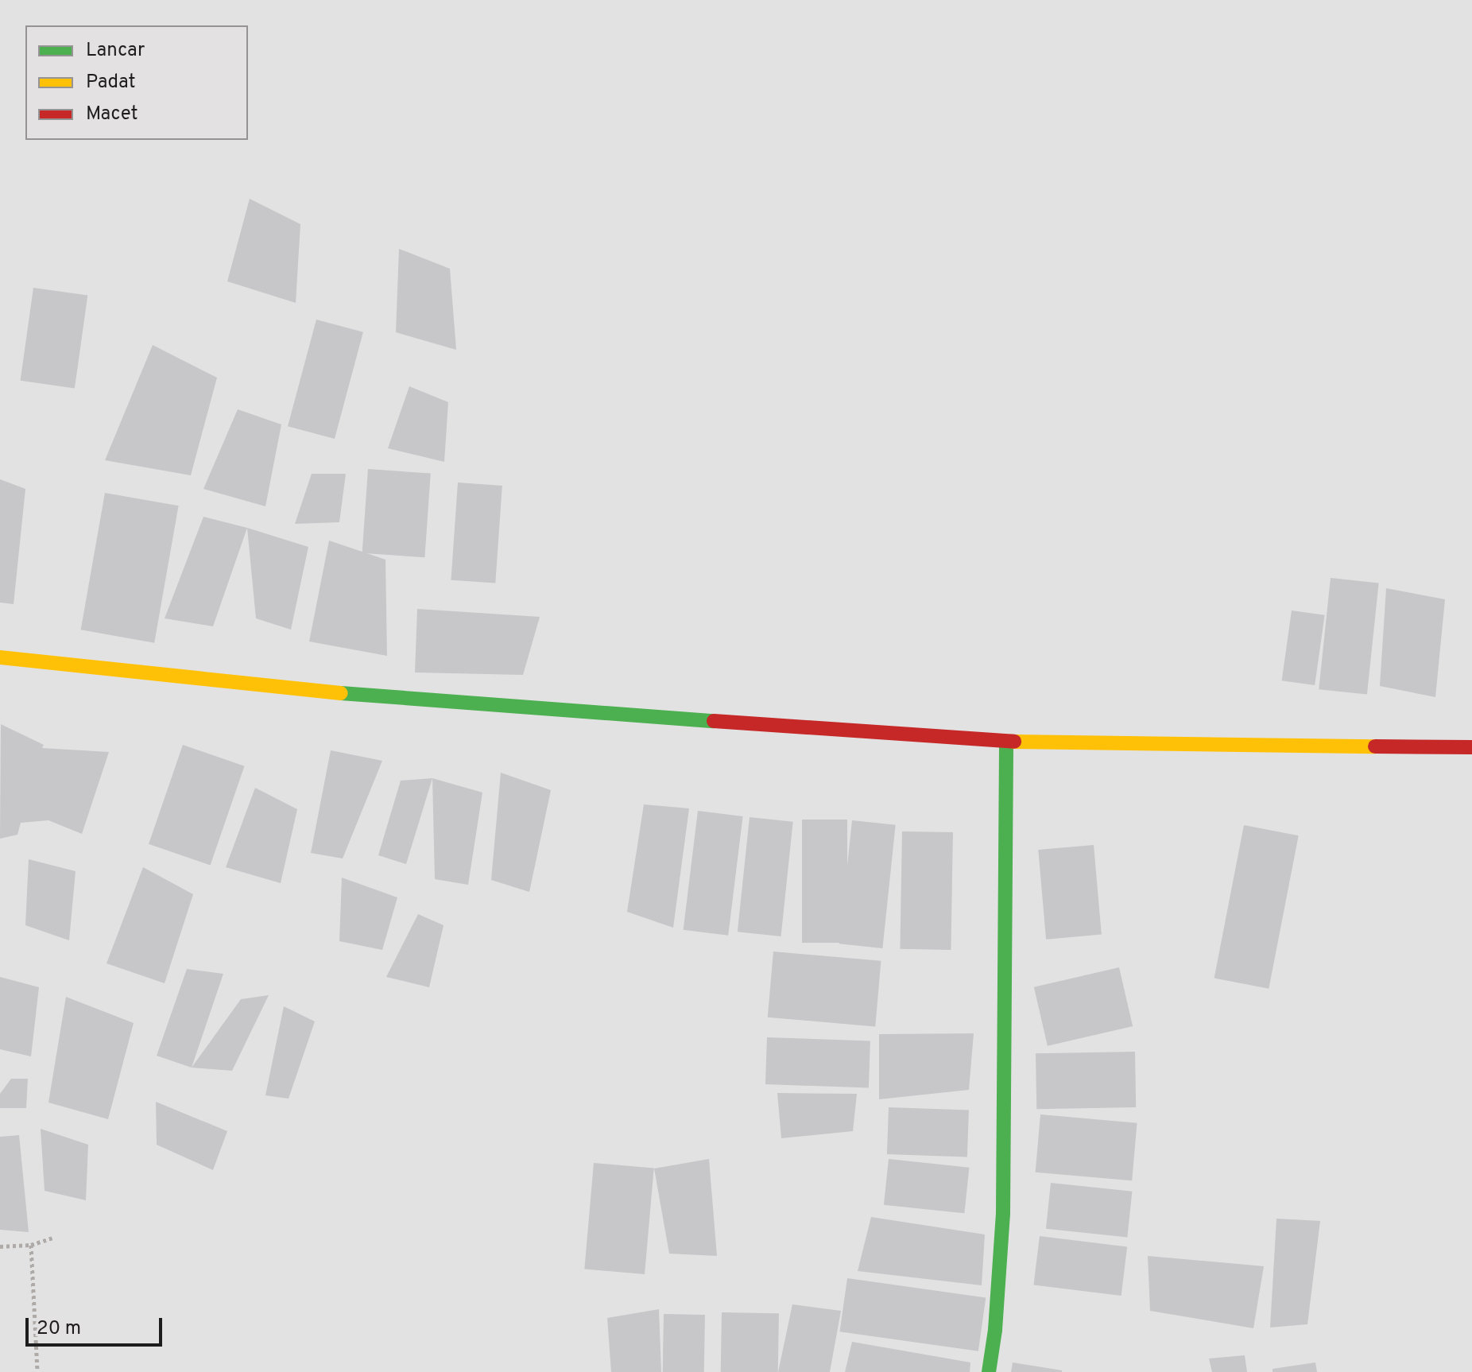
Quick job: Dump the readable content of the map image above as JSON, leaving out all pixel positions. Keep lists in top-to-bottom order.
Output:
{
  "legend": ["Lancar", "Padat", "Macet"],
  "scale_bar": "20 m"
}
